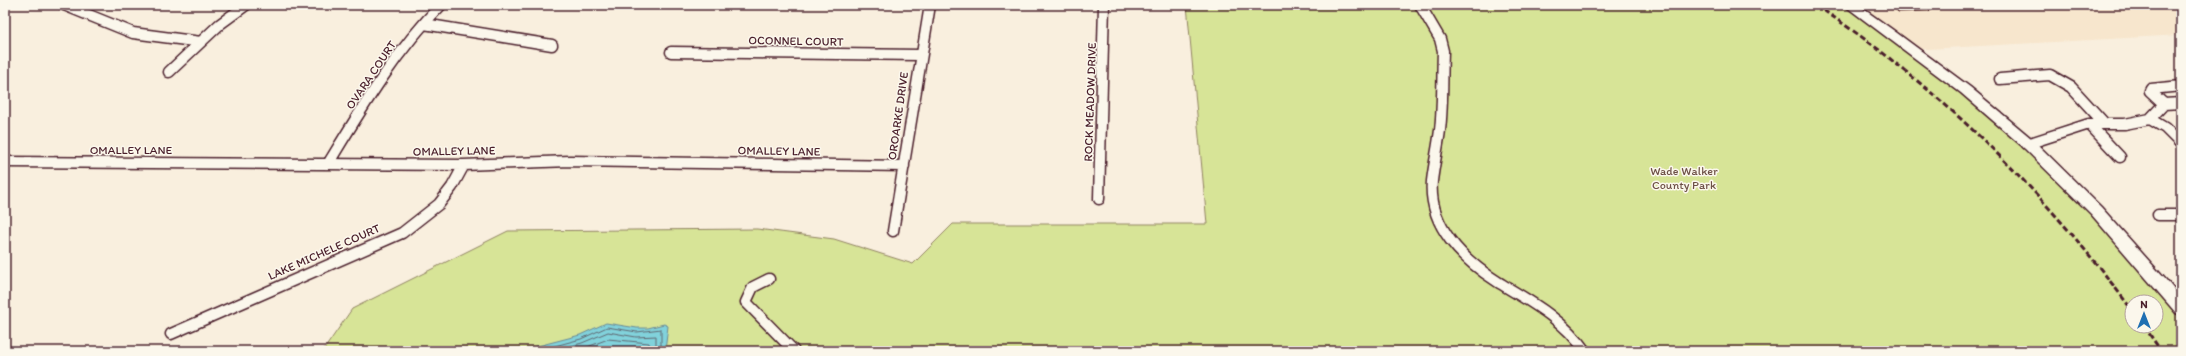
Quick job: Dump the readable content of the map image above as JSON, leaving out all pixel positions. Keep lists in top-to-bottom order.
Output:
{
  "streets": {
    "street": [
      "OCONNEL COURT",
      "OVARA COURT",
      "ROCK MEADOW DRIVE",
      "OROARKE DRIVE",
      "OMALLEY LANE",
      "LAKE MICHELE COURT"
    ]
  },
  "crossings": [
    ["OCONNEL COURT", "OROARKE DRIVE"],
    ["OVARA COURT", "OMALLEY LANE"],
    ["OROARKE DRIVE", "OMALLEY LANE"],
    ["OMALLEY LANE", "LAKE MICHELE COURT"]
  ],
  "parks": ["Wade Walker County Park"],
  "north": "top"
}
